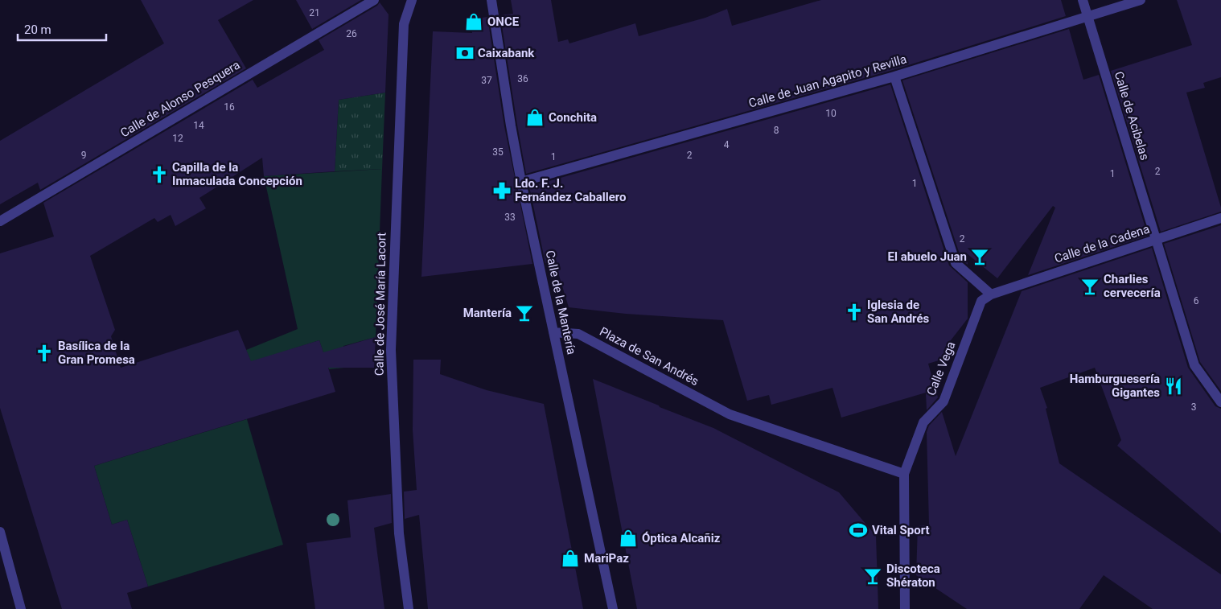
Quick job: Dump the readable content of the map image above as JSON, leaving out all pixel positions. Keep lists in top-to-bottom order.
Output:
{
  "streets": {
    "street": [
      "Calle de Juan Agapito y Revilla",
      "Calle de Alonso Pesquera",
      "Calle de Acibelas",
      "Calle de la Cadena",
      "Calle de la Mantería",
      "Calle de José María Lacort",
      "Plaza de San Andrés",
      "Calle Vega"
    ]
  },
  "crossings": [
    ["Calle de Juan Agapito y Revilla", "Calle de Acibelas"],
    ["Calle de Juan Agapito y Revilla", "Calle de la Mantería"],
    ["Calle de Acibelas", "Calle de la Cadena"],
    ["Calle de la Cadena", "Calle Vega"],
    ["Calle de la Mantería", "Plaza de San Andrés"],
    ["Plaza de San Andrés", "Calle Vega"]
  ],
  "places": {
    "shop": [
      "ONCE",
      "Conchita",
      "Óptica Alcañiz",
      "MariPaz"
    ],
    "bank": ["Caixabank"],
    "church": ["Capilla de la Inmaculada Concepción", "Iglesia de San Andrés", "Basílica de la Gran Promesa"],
    "pharmacy": ["Ldo. F. J. Fernández Caballero"],
    "bar": [
      "El abuelo Juan",
      "Charlies cervecería",
      "Mantería",
      "Discoteca Shératon"
    ],
    "restaurant": ["Hamburguesería Gigantes"],
    "sports": ["Vital Sport"]
  },
  "house_numbers": [
    "21",
    "26",
    "36",
    "37",
    "16",
    "10",
    "14",
    "8",
    "12",
    "4",
    "35",
    "9",
    "2",
    "1",
    "2",
    "1",
    "1",
    "33",
    "2",
    "6",
    "3"
  ],
  "scale_bar": "20 m"
}
